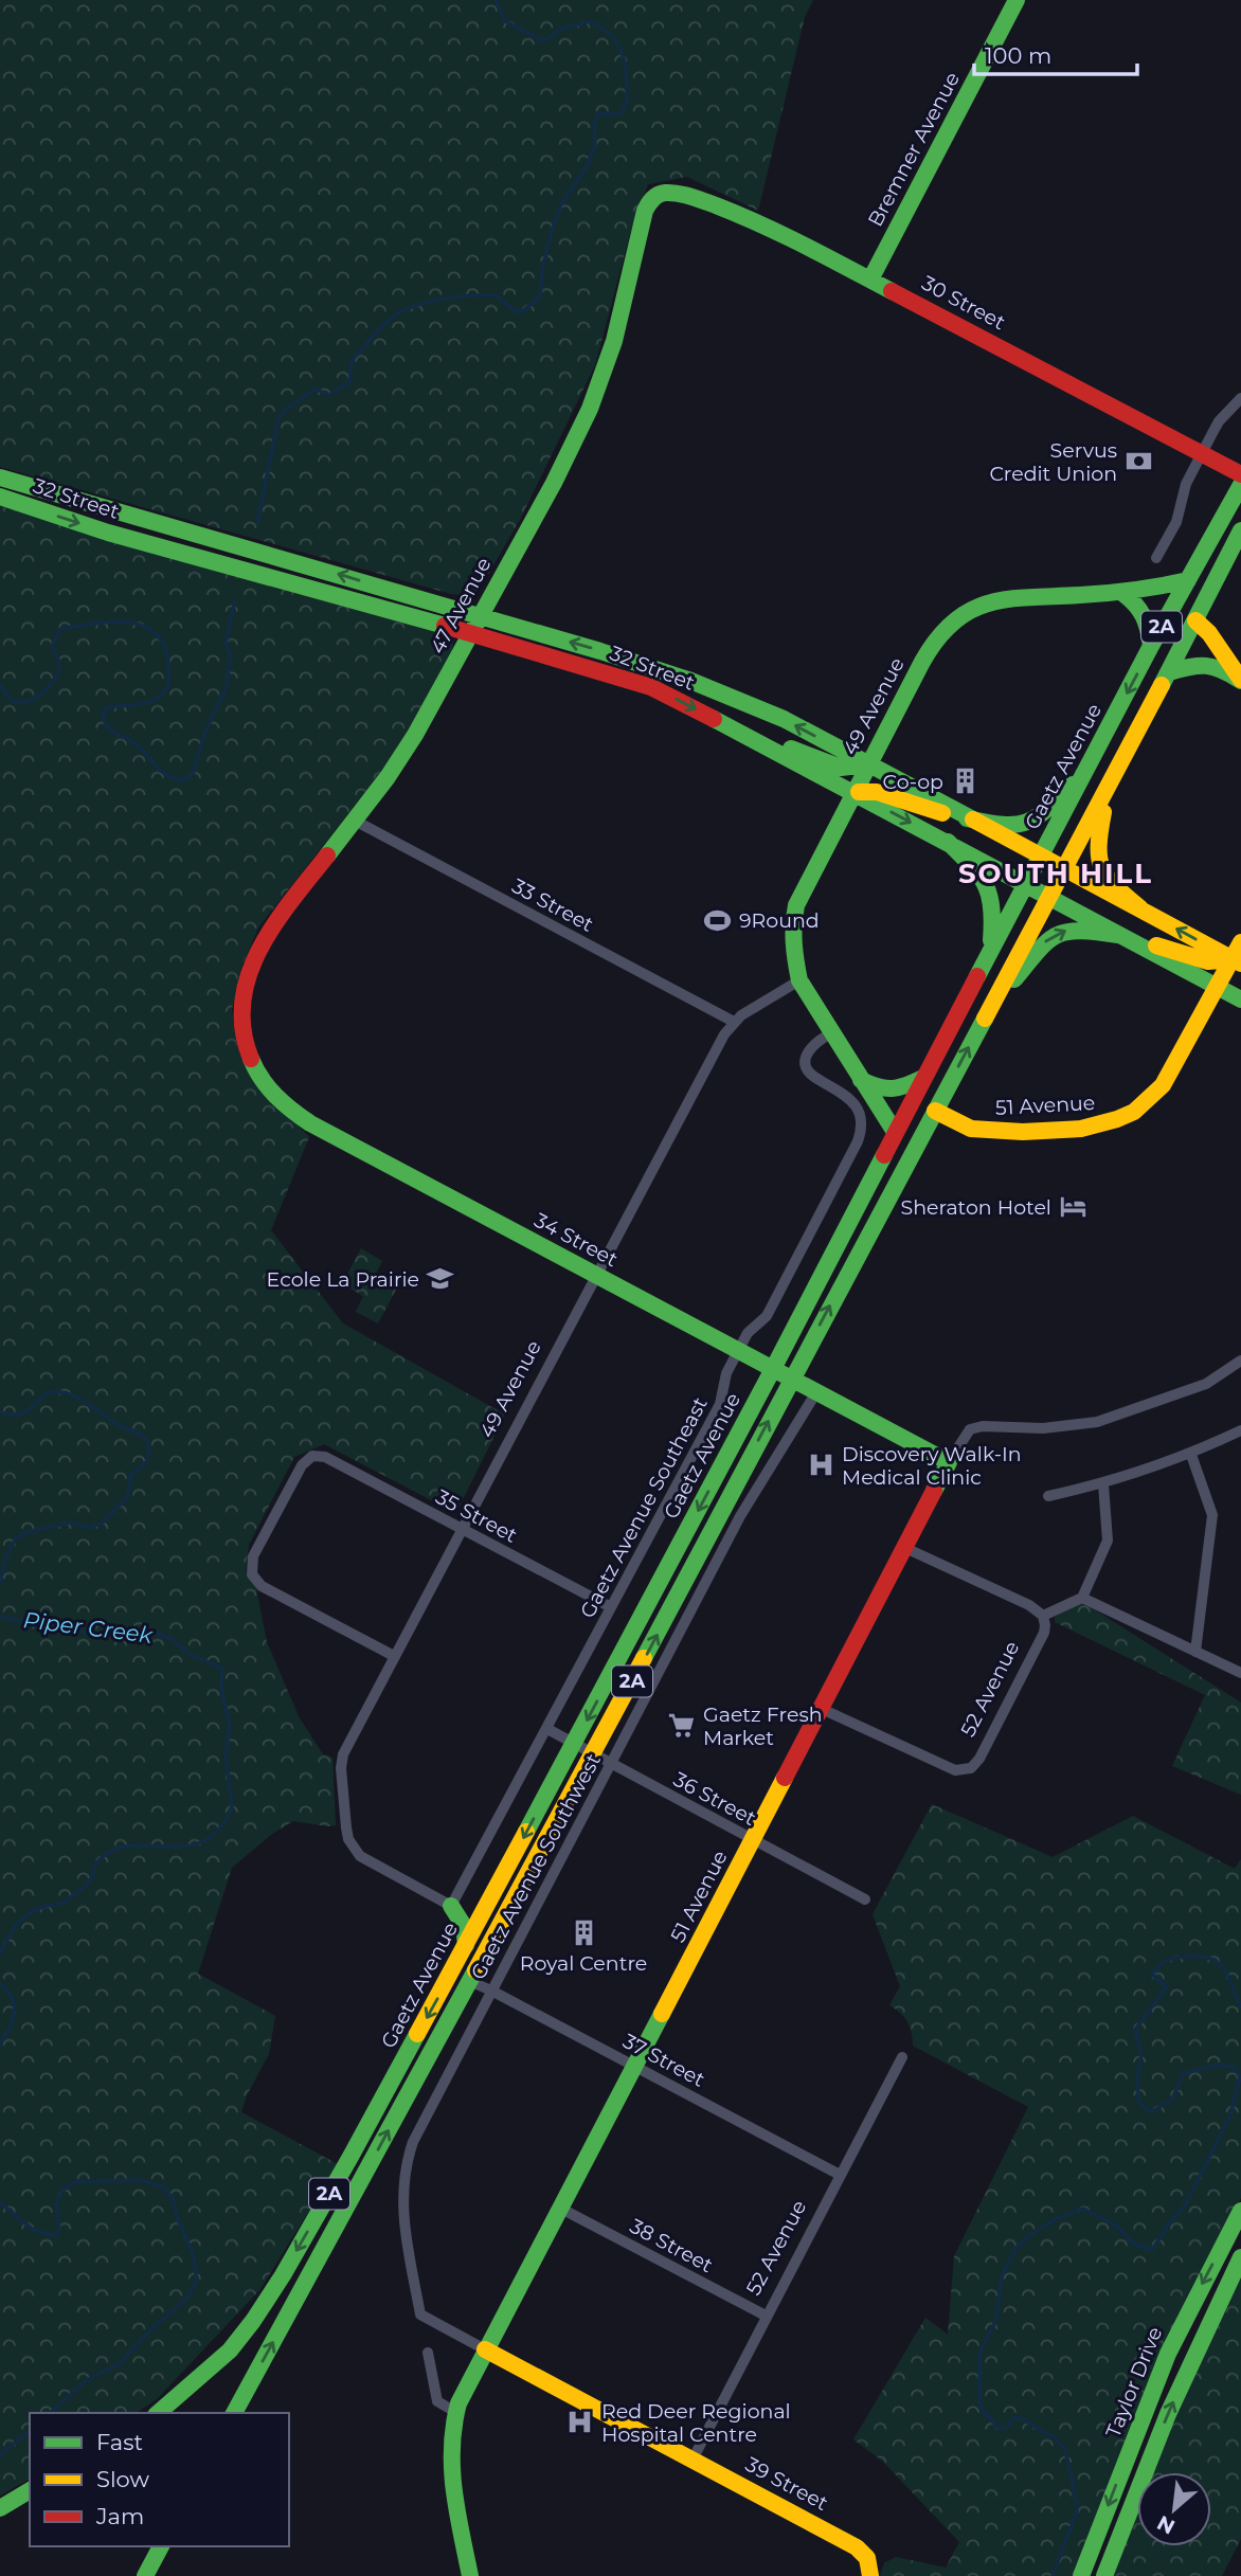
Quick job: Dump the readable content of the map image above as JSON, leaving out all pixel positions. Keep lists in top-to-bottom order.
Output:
{
  "streets": {
    "main road": [
      "Bremner Avenue",
      "30 Street",
      "32 Street",
      "47 Avenue",
      "2A",
      "49 Avenue",
      "Gaetz Avenue",
      "51 Avenue",
      "34 Street",
      "Taylor Drive",
      "39 Street"
    ],
    "street": [
      "33 Street",
      "Gaetz Avenue Southeast",
      "35 Street",
      "52 Avenue",
      "36 Street",
      "Gaetz Avenue Southwest",
      "37 Street",
      "38 Street"
    ]
  },
  "crossings": [
    ["Bremner Avenue", "30 Street"],
    ["30 Street", "47 Avenue"],
    ["32 Street", "47 Avenue"],
    ["32 Street", "49 Avenue"],
    ["32 Street", "Gaetz Avenue"],
    ["32 Street", "51 Avenue"],
    ["32 Street", "Gaetz Avenue Southeast"],
    ["47 Avenue", "33 Street"],
    ["47 Avenue", "34 Street"],
    ["49 Avenue", "Gaetz Avenue"],
    ["49 Avenue", "33 Street"],
    ["49 Avenue", "34 Street"],
    ["49 Avenue", "Gaetz Avenue Southeast"],
    ["49 Avenue", "35 Street"],
    ["Gaetz Avenue", "51 Avenue"],
    ["Gaetz Avenue", "34 Street"],
    ["Gaetz Avenue", "Gaetz Avenue Southeast"],
    ["Gaetz Avenue", "36 Street"],
    ["Gaetz Avenue", "37 Street"],
    ["51 Avenue", "34 Street"],
    ["51 Avenue", "52 Avenue"],
    ["51 Avenue", "36 Street"],
    ["51 Avenue", "Gaetz Avenue Southwest"],
    ["51 Avenue", "37 Street"],
    ["51 Avenue", "38 Street"],
    ["51 Avenue", "39 Street"],
    ["34 Street", "Gaetz Avenue Southeast"],
    ["34 Street", "Gaetz Avenue Southwest"],
    ["Gaetz Avenue Southeast", "35 Street"],
    ["Gaetz Avenue Southeast", "36 Street"],
    ["52 Avenue", "37 Street"],
    ["52 Avenue", "38 Street"],
    ["52 Avenue", "39 Street"],
    ["36 Street", "Gaetz Avenue Southwest"],
    ["Gaetz Avenue Southwest", "37 Street"],
    ["Gaetz Avenue Southwest", "39 Street"]
  ],
  "districts": ["SOUTH HILL"],
  "water": ["Piper Creek"],
  "places": {
    "bank": ["Servus Credit Union"],
    "building": ["Co-op", "Royal Centre"],
    "sports": ["9Round"],
    "hotel": ["Sheraton Hotel"],
    "school or university": ["Ecole La Prairie"],
    "hospital": ["Discovery Walk-In Medical Clinic", "Red Deer Regional Hospital Centre"],
    "supermarket": ["Gaetz Fresh Market"]
  },
  "legend": ["Fast", "Slow", "Jam"],
  "scale_bar": "100 m",
  "north": "bottom left"
}
